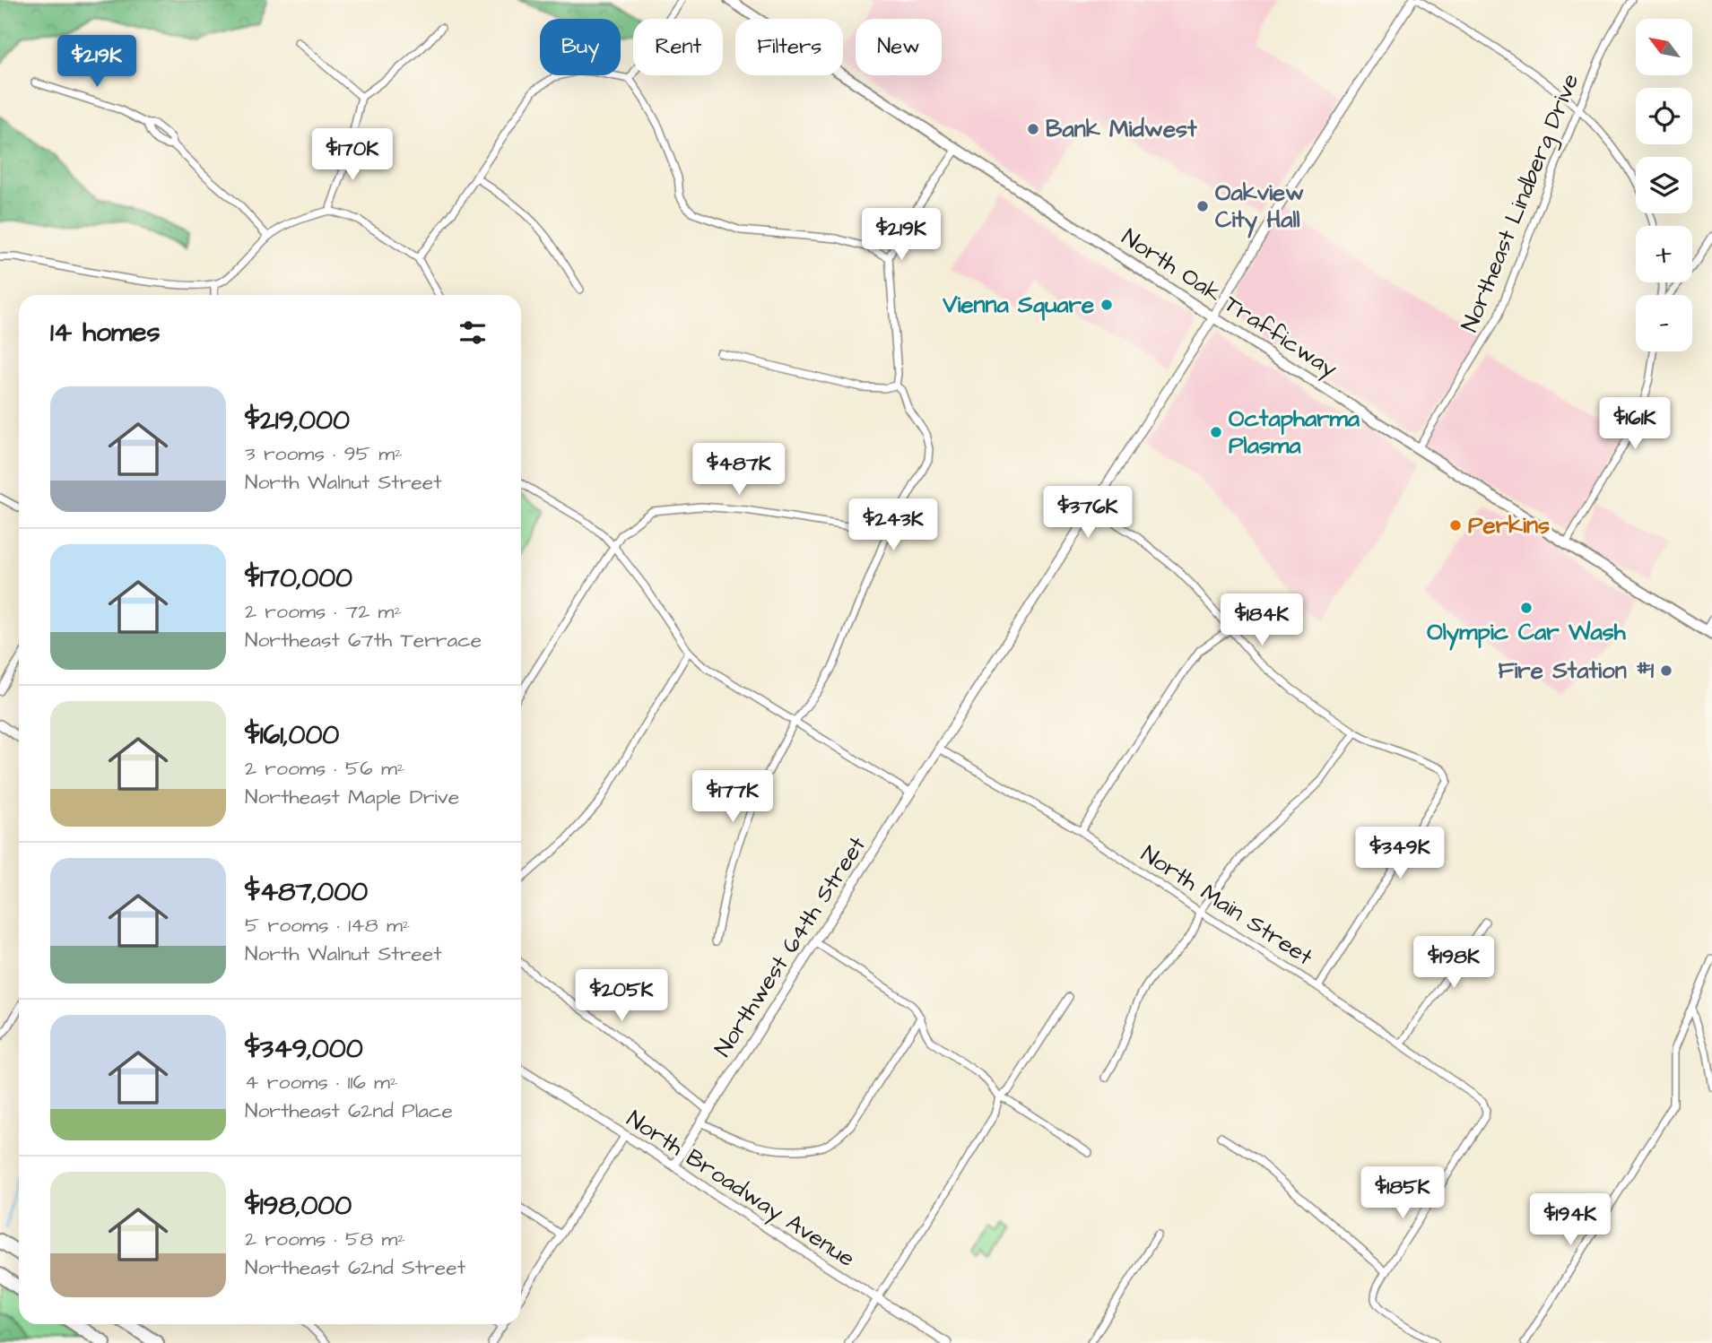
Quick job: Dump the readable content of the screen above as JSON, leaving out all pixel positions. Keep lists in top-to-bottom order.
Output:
{
  "streets": {
    "main road": ["North Oak Trafficway"],
    "street": [
      "Northeast Lindberg Drive",
      "North Main Street",
      "Northwest 64th Street",
      "North Broadway Avenue"
    ]
  },
  "crossings": [
    ["Northeast Lindberg Drive", "North Oak Trafficway"],
    ["North Oak Trafficway", "Northwest 64th Street"],
    ["North Main Street", "Northwest 64th Street"],
    ["Northwest 64th Street", "North Broadway Avenue"]
  ],
  "places": [
    "Bank Midwest",
    "Oakview City Hall",
    "Vienna Square",
    "Octapharma Plasma",
    "Perkins",
    "Olympic Car Wash",
    "Fire Station #1"
  ],
  "north": "top left",
  "page": {
    "map_buttons": ["+", "−"],
    "chip": [
      "Buy",
      "Rent",
      "Filters",
      "New"
    ],
    "price": [
      "$219K",
      "$170K",
      "$219K",
      "$161K",
      "$487K",
      "$376K",
      "$243K",
      "$184K",
      "$177K",
      "$349K",
      "$198K",
      "$205K",
      "$185K",
      "$194K"
    ],
    "heading": "14 homes",
    "list": [
      {
        "name": "$219,000",
        "note": "3 rooms · 95 m² · North Walnut Street"
      },
      {
        "name": "$170,000",
        "note": "2 rooms · 72 m² · Northeast 67th Terrace"
      },
      {
        "name": "$161,000",
        "note": "2 rooms · 56 m² · Northeast Maple Drive"
      },
      {
        "name": "$487,000",
        "note": "5 rooms · 148 m² · North Walnut Street"
      },
      {
        "name": "$349,000",
        "note": "4 rooms · 116 m² · Northeast 62nd Place"
      },
      {
        "name": "$198,000",
        "note": "2 rooms · 58 m² · Northeast 62nd Street"
      }
    ]
  }
}
